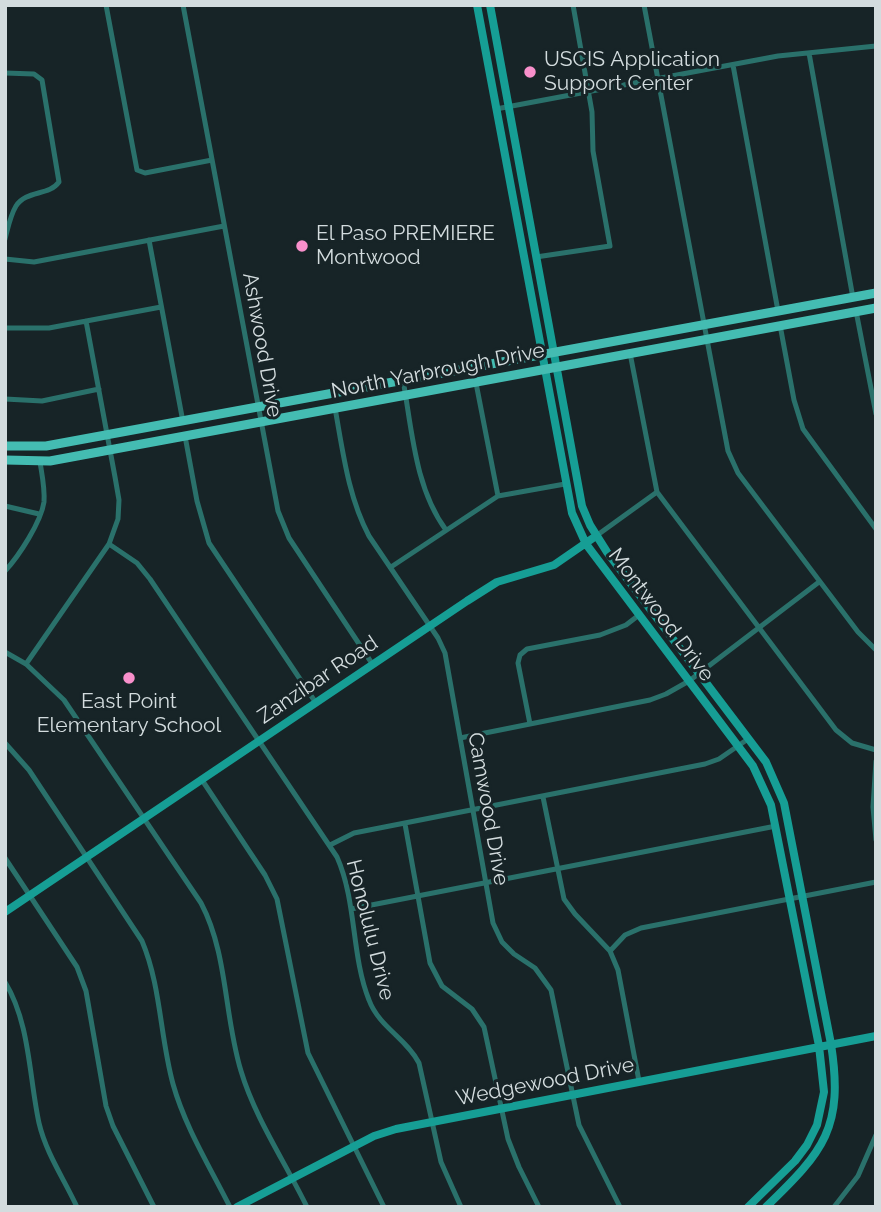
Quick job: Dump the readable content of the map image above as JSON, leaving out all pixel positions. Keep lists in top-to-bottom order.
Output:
{
  "streets": {
    "main road": [
      "North Yarbrough Drive",
      "Montwood Drive",
      "Zanzibar Road",
      "Wedgewood Drive"
    ],
    "street": ["Ashwood Drive", "Camwood Drive", "Honolulu Drive"]
  },
  "crossings": [
    ["Ashwood Drive", "North Yarbrough Drive"],
    ["Ashwood Drive", "Zanzibar Road"],
    ["North Yarbrough Drive", "Montwood Drive"],
    ["North Yarbrough Drive", "Camwood Drive"],
    ["Montwood Drive", "Zanzibar Road"],
    ["Montwood Drive", "Wedgewood Drive"],
    ["Zanzibar Road", "Camwood Drive"],
    ["Zanzibar Road", "Honolulu Drive"],
    ["Camwood Drive", "Wedgewood Drive"],
    ["Honolulu Drive", "Wedgewood Drive"]
  ],
  "places": ["USCIS Application Support Center", "El Paso PREMIERE Montwood", "East Point Elementary School"]
}
